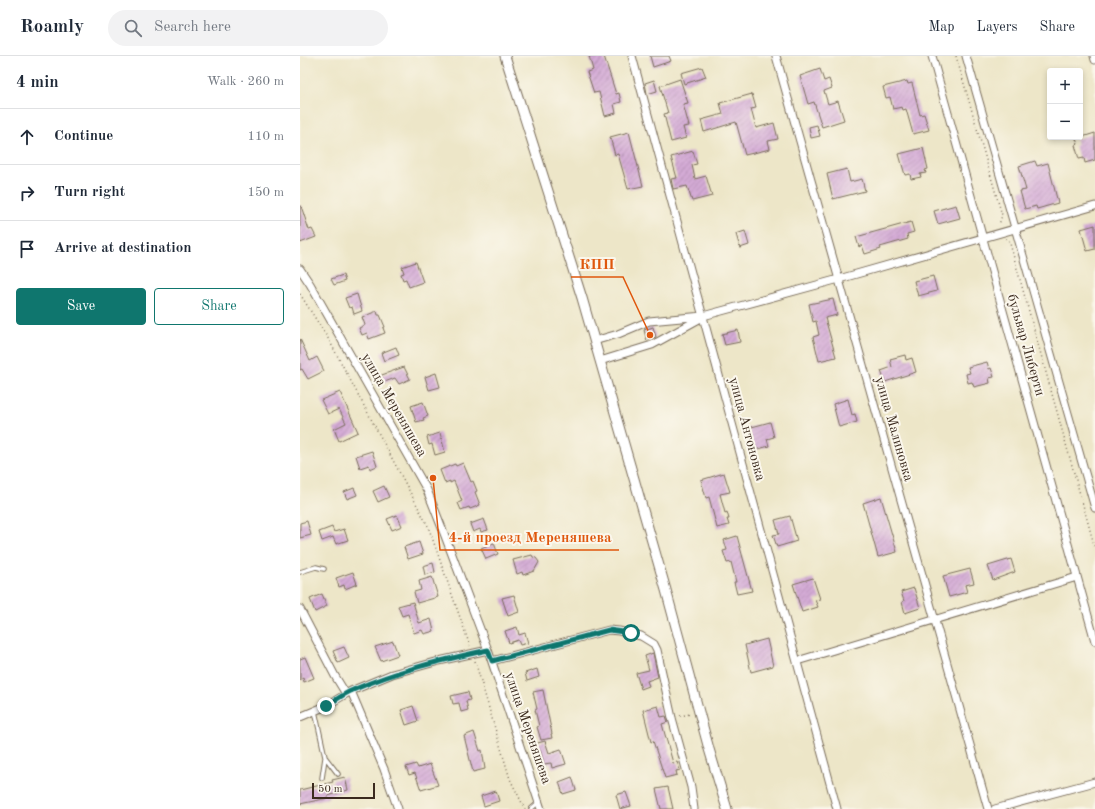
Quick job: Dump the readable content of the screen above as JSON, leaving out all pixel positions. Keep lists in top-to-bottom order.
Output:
{
  "streets": {
    "street": [
      "бульвар Либерти",
      "улица Мереняшева",
      "улица Антоновка",
      "улица Малиновка"
    ]
  },
  "places": ["КПП", "4-й проезд Мереняшева"],
  "scale_bar": "50 m",
  "page": {
    "header": "Roamly",
    "search": "Search here",
    "nav": ["Map", "Layers", "Share"],
    "heading": ["4 min", "Walk · 260 m"],
    "map_buttons": ["+", "−"],
    "list": [
      ["Continue", "110 m"],
      ["Turn right", "150 m"],
      "Arrive at destination"
    ],
    "buttons": ["Save", "Share"],
    "scale": "50 m"
  }
}
